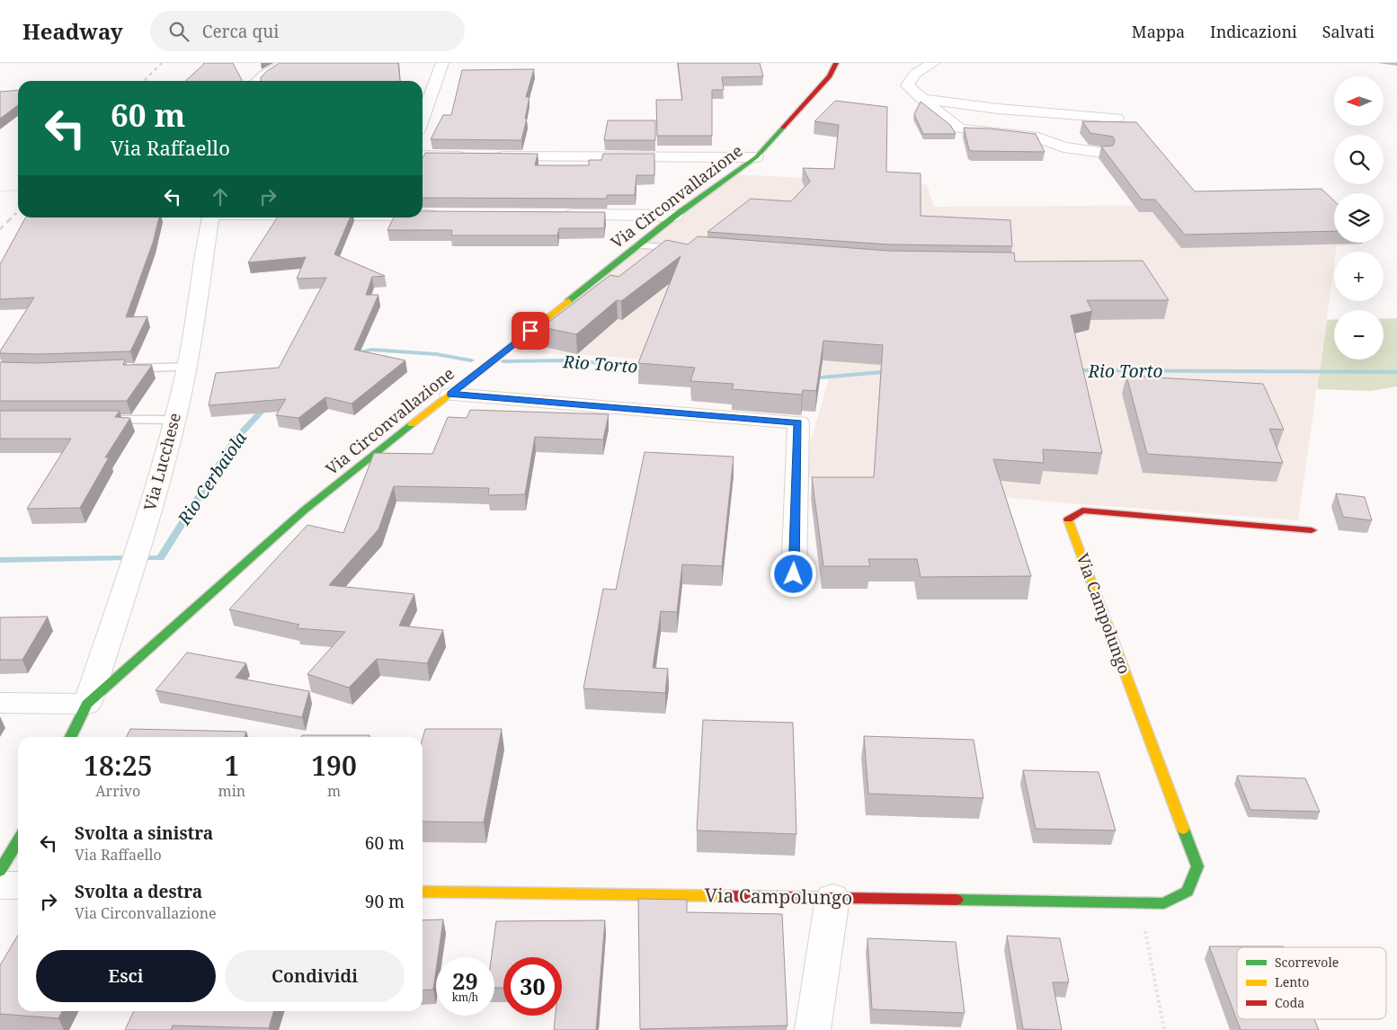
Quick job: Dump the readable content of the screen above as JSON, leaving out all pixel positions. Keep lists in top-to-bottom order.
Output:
{
  "streets": {
    "main road": ["Via Circonvallazione", "Via Campolungo"],
    "street": ["Via Lucchese"]
  },
  "crossings": [
    ["Via Circonvallazione", "Via Lucchese"]
  ],
  "water": ["Rio Torto", "Rio Cerbaiola"],
  "legend": ["Scorrevole", "Lento", "Coda"],
  "north": "left",
  "page": {
    "header": "Headway",
    "search": "Cerca qui",
    "nav": ["Mappa", "Indicazioni", "Salvati"],
    "map_buttons": ["+", "−"],
    "turn": ["60 m", "Via Raffaello"],
    "eta": [
      "18:25",
      "Arrivo",
      "1",
      "min",
      "190",
      "m"
    ],
    "list": [
      {
        "name": "Svolta a sinistra",
        "note": "Via Raffaello",
        "value": "60 m"
      },
      {
        "name": "Svolta a destra",
        "note": "Via Circonvallazione",
        "value": "90 m"
      }
    ],
    "buttons": ["Esci", "Condividi"],
    "speed": "29 km/h",
    "limit": "30"
  }
}
